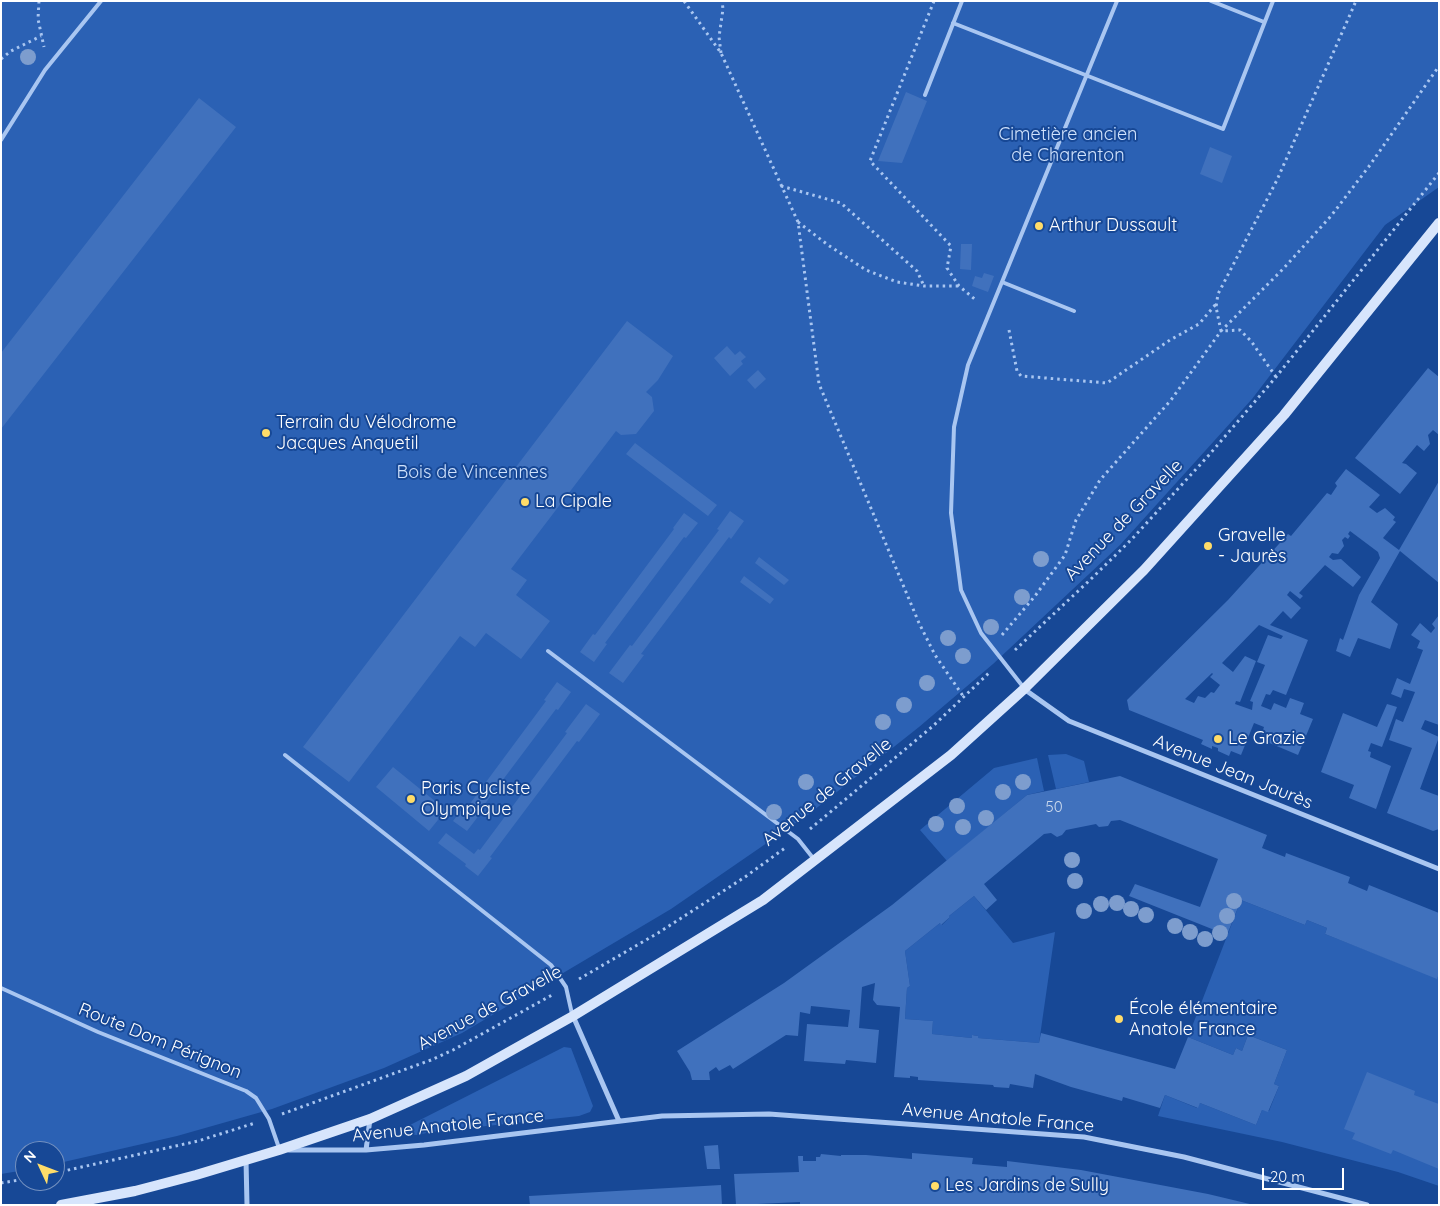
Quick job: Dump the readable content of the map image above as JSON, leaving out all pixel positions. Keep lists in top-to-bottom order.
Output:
{
  "streets": {
    "street": ["Avenue Jean Jaurès", "Avenue Anatole France"],
    "lane": ["Route Dom Pérignon"],
    "path": ["Avenue de Gravelle"]
  },
  "crossings": [
    ["Avenue de Gravelle", "Route Dom Pérignon"],
    ["Route Dom Pérignon", "Avenue Anatole France"]
  ],
  "parks": ["Cimetière ancien de Charenton", "Bois de Vincennes"],
  "places": [
    "Arthur Dussault",
    "Terrain du Vélodrome Jacques Anquetil",
    "La Cipale",
    "Gravelle - Jaurès",
    "Le Grazie",
    "Paris Cycliste Olympique",
    "École élémentaire Anatole France",
    "Les Jardins de Sully"
  ],
  "house_numbers": ["50"],
  "scale_bar": "20 m",
  "north": "top left"
}
